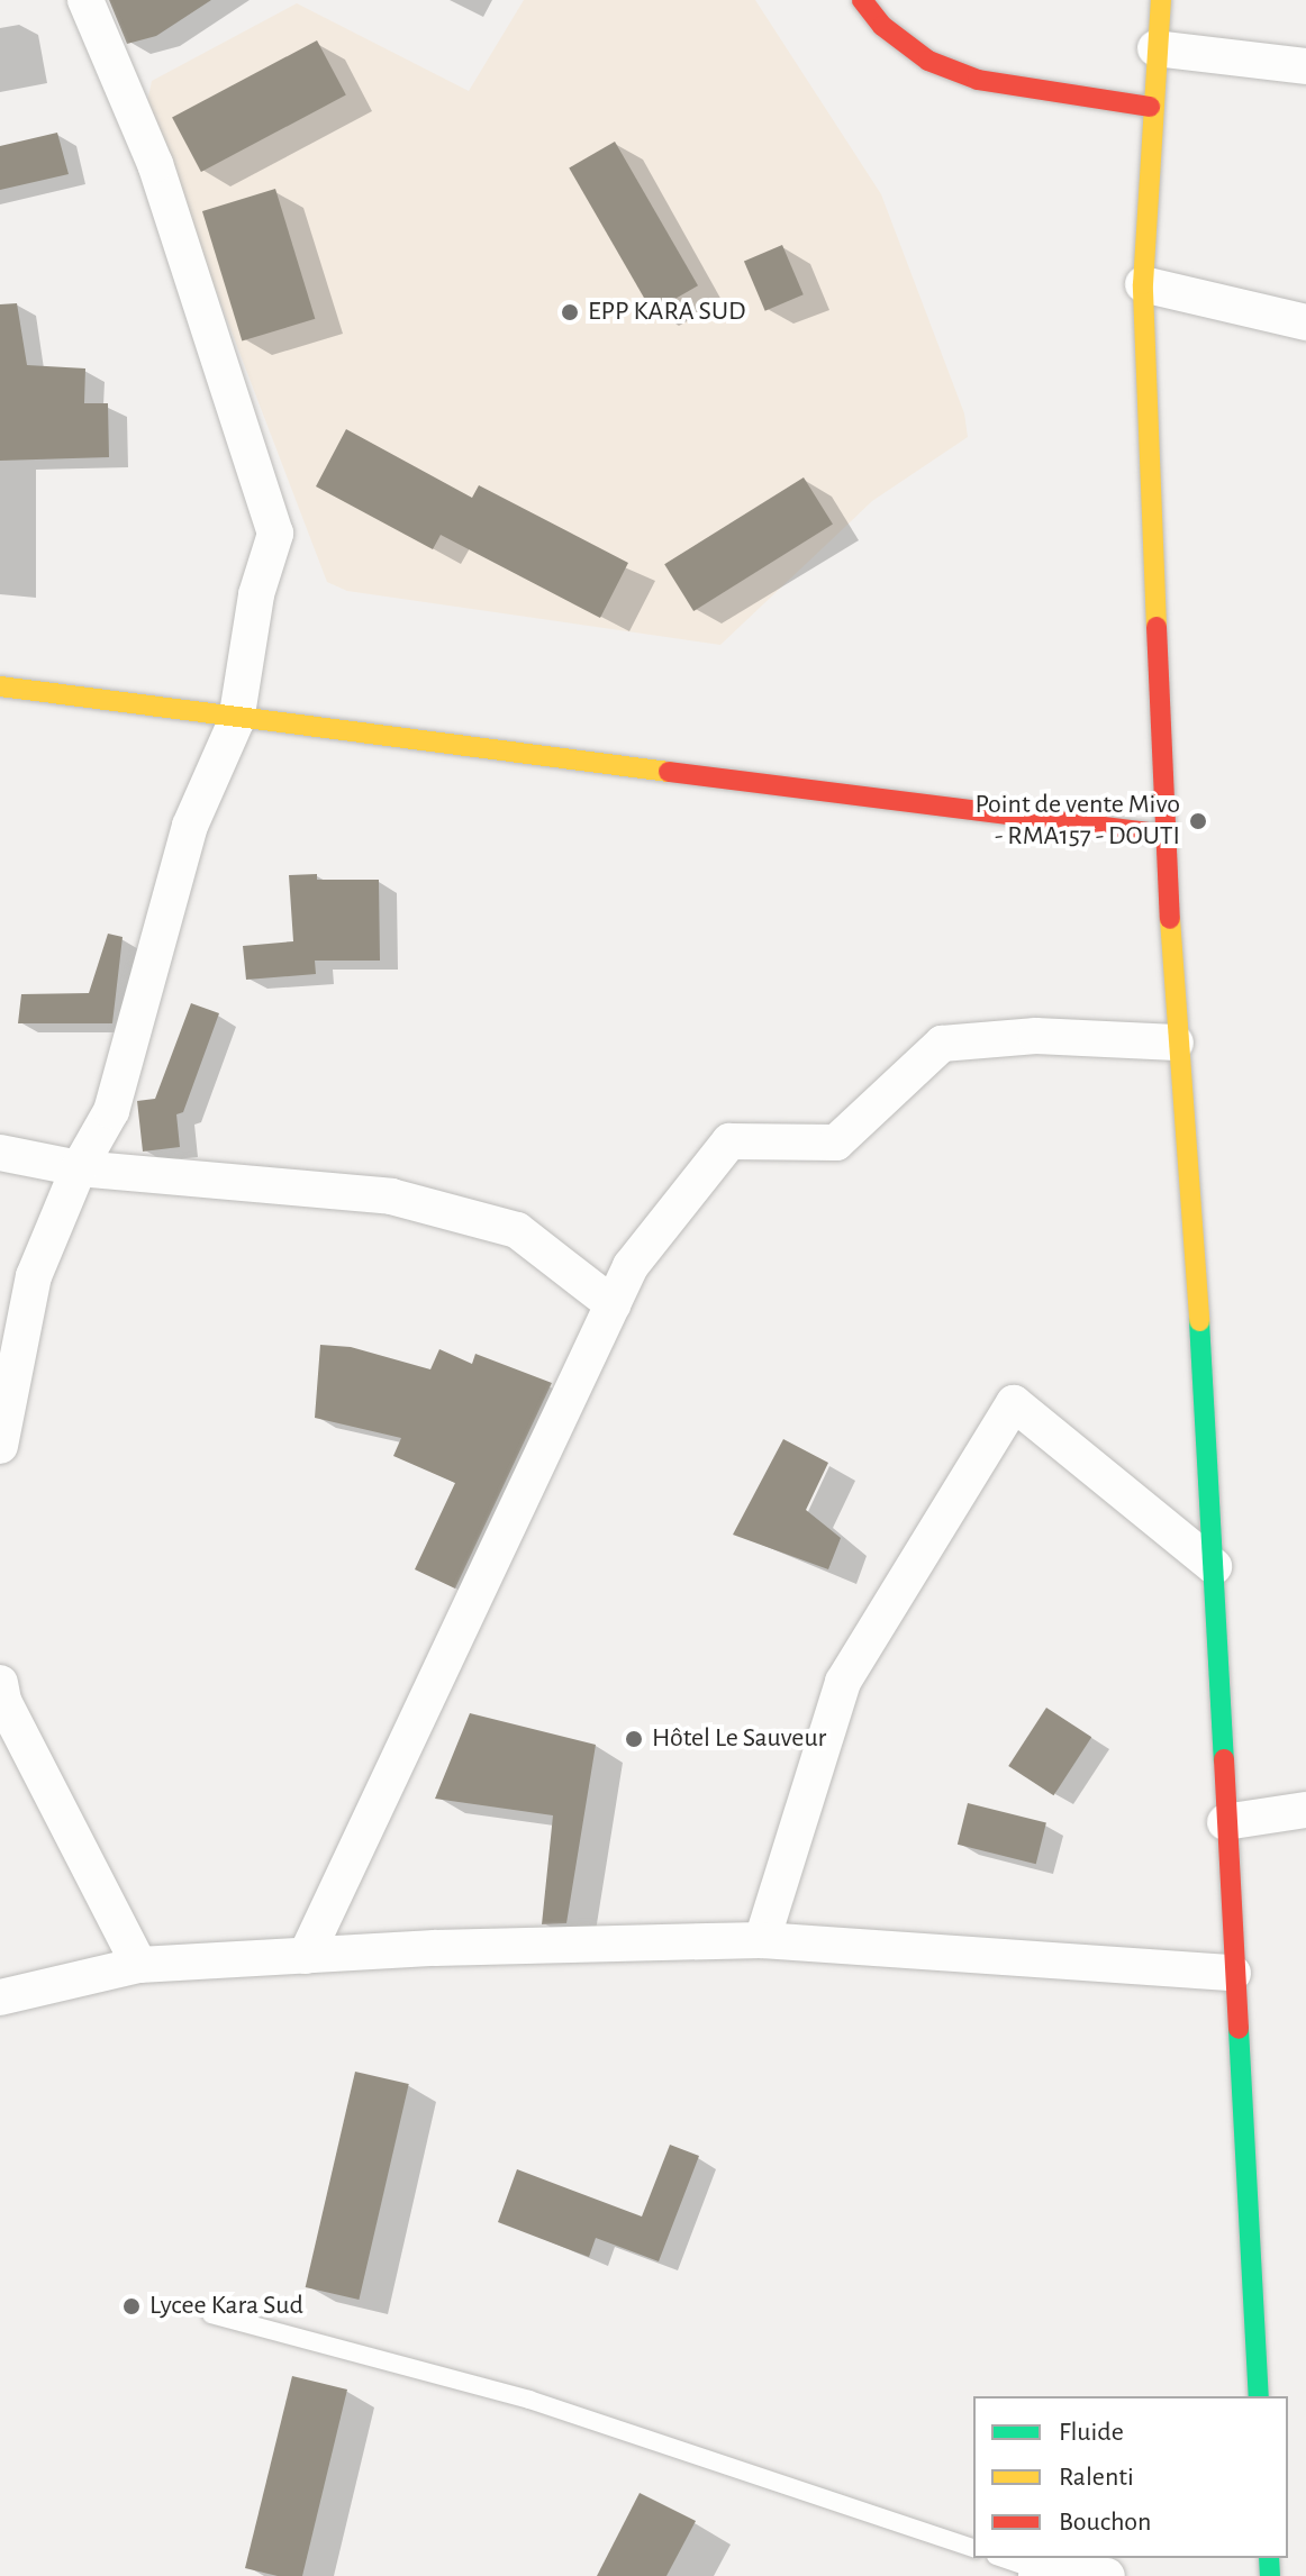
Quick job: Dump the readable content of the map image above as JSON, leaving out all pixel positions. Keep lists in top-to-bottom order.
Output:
{
  "places": [
    "EPP KARA SUD",
    "Point de vente Mivo - RMA157 - DOUTI",
    "Hôtel Le Sauveur",
    "Lycee Kara Sud"
  ],
  "legend": ["Fluide", "Ralenti", "Bouchon"]
}
